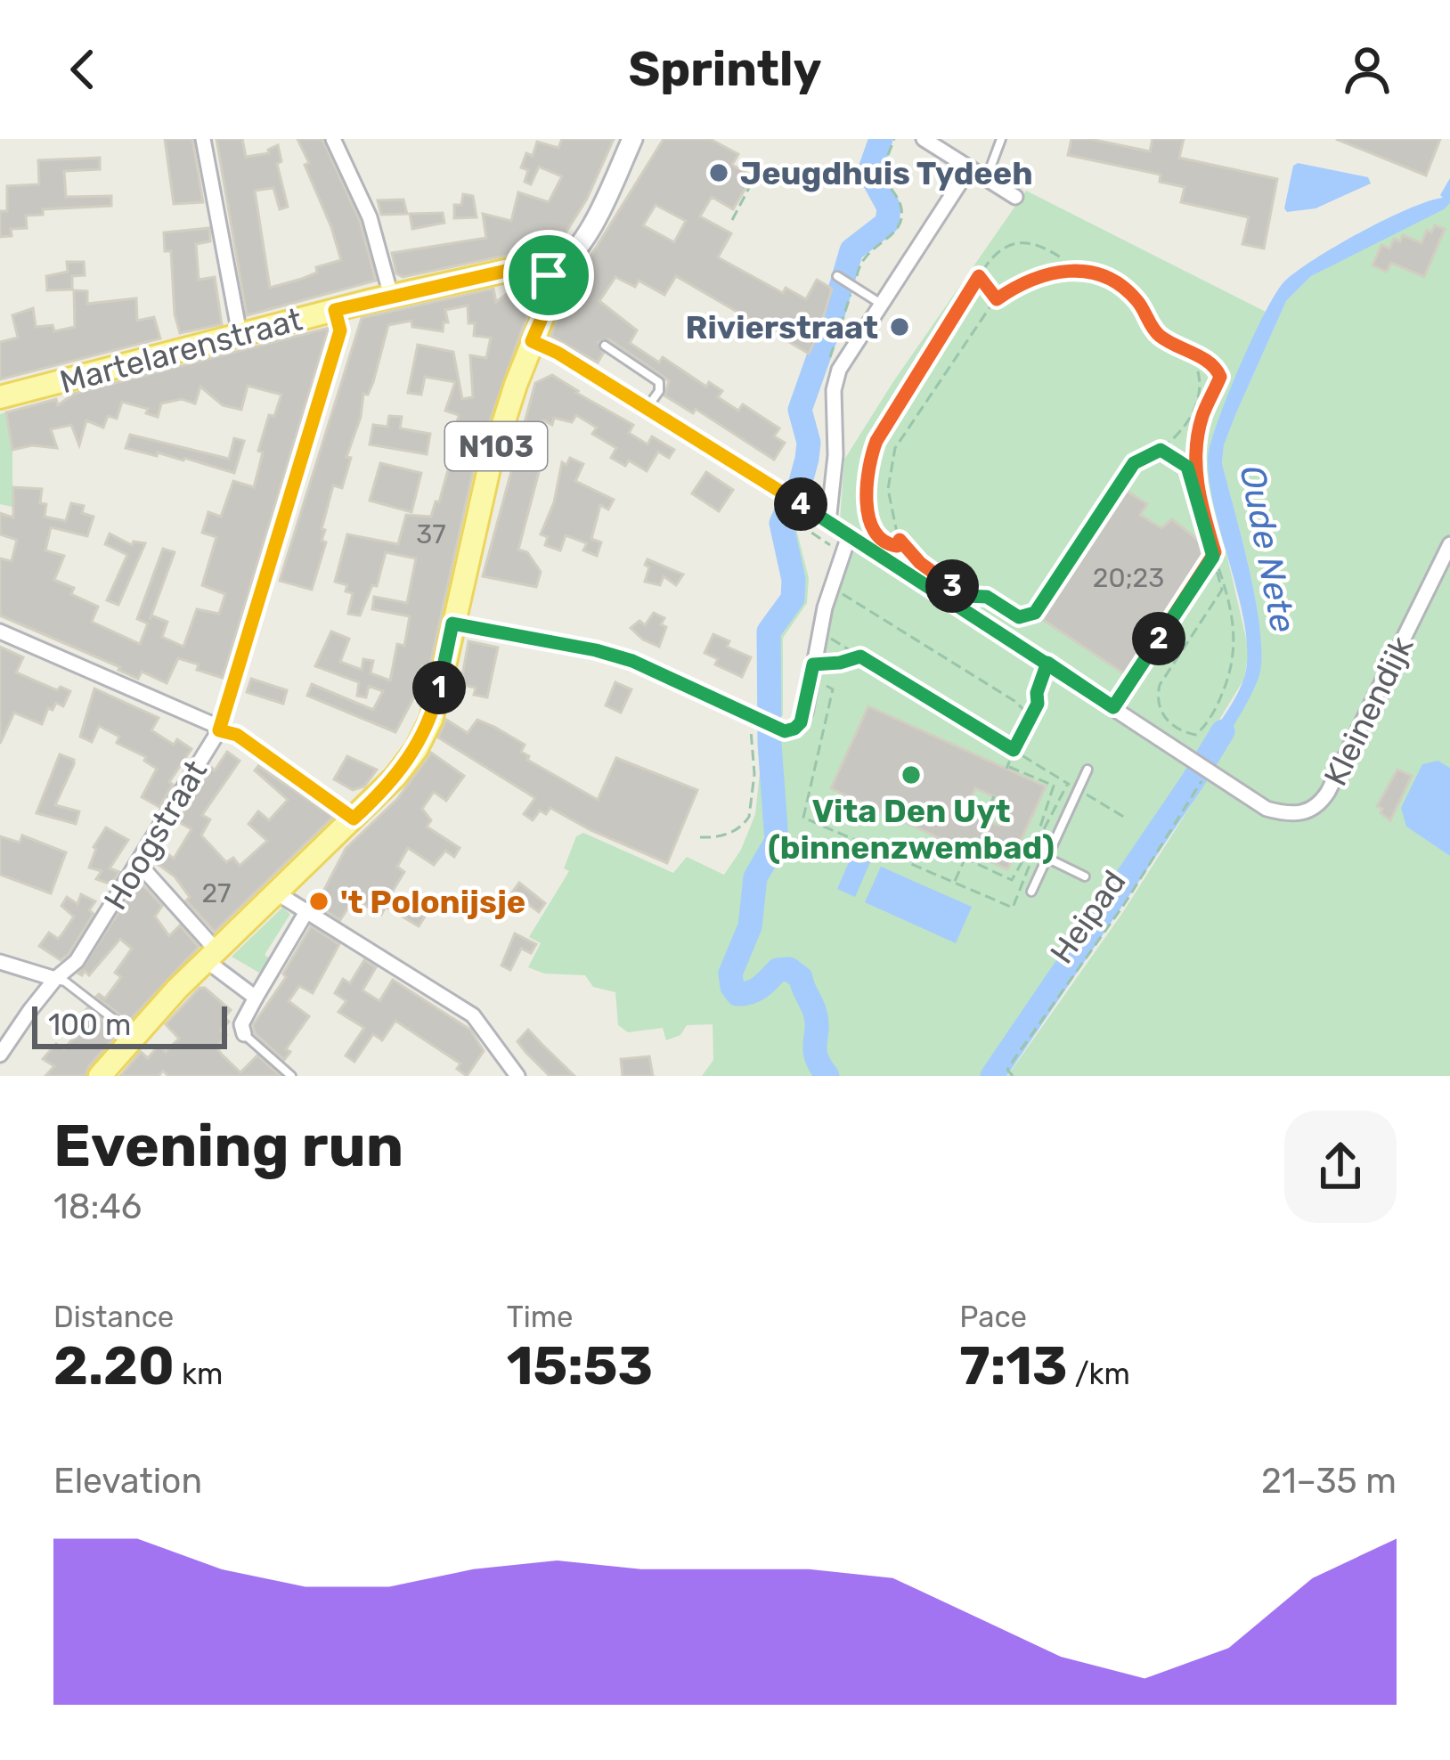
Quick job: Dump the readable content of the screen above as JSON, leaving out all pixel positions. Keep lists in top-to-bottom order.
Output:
{
  "streets": {
    "main road": ["Martelarenstraat", "N103"],
    "street": ["Kleinendijk", "Hoogstraat"],
    "path": ["Heipad"]
  },
  "crossings": [
    ["Martelarenstraat", "N103"],
    ["Martelarenstraat", "Hoogstraat"],
    ["N103", "Kleinendijk"],
    ["Kleinendijk", "Heipad"]
  ],
  "water": ["Oude Nete"],
  "places": [
    "Jeugdhuis Tydeeh",
    "Rivierstraat",
    "Vita Den Uyt (binnenzwembad)",
    "'t Polonijsje"
  ],
  "house_numbers": ["37", "20;23", "27"],
  "scale_bar": "100 m",
  "page": {
    "header": "Sprintly",
    "pins": [
      "4",
      "3",
      "2",
      "1"
    ],
    "scale": "100 m",
    "heading": ["Evening run", "18:46"],
    "stats": [
      ["Distance", "2.20 km"],
      ["Time", "15:53"],
      ["Pace", "7:13 /km"]
    ],
    "chart": ["Elevation", "21–35 m"]
  }
}
